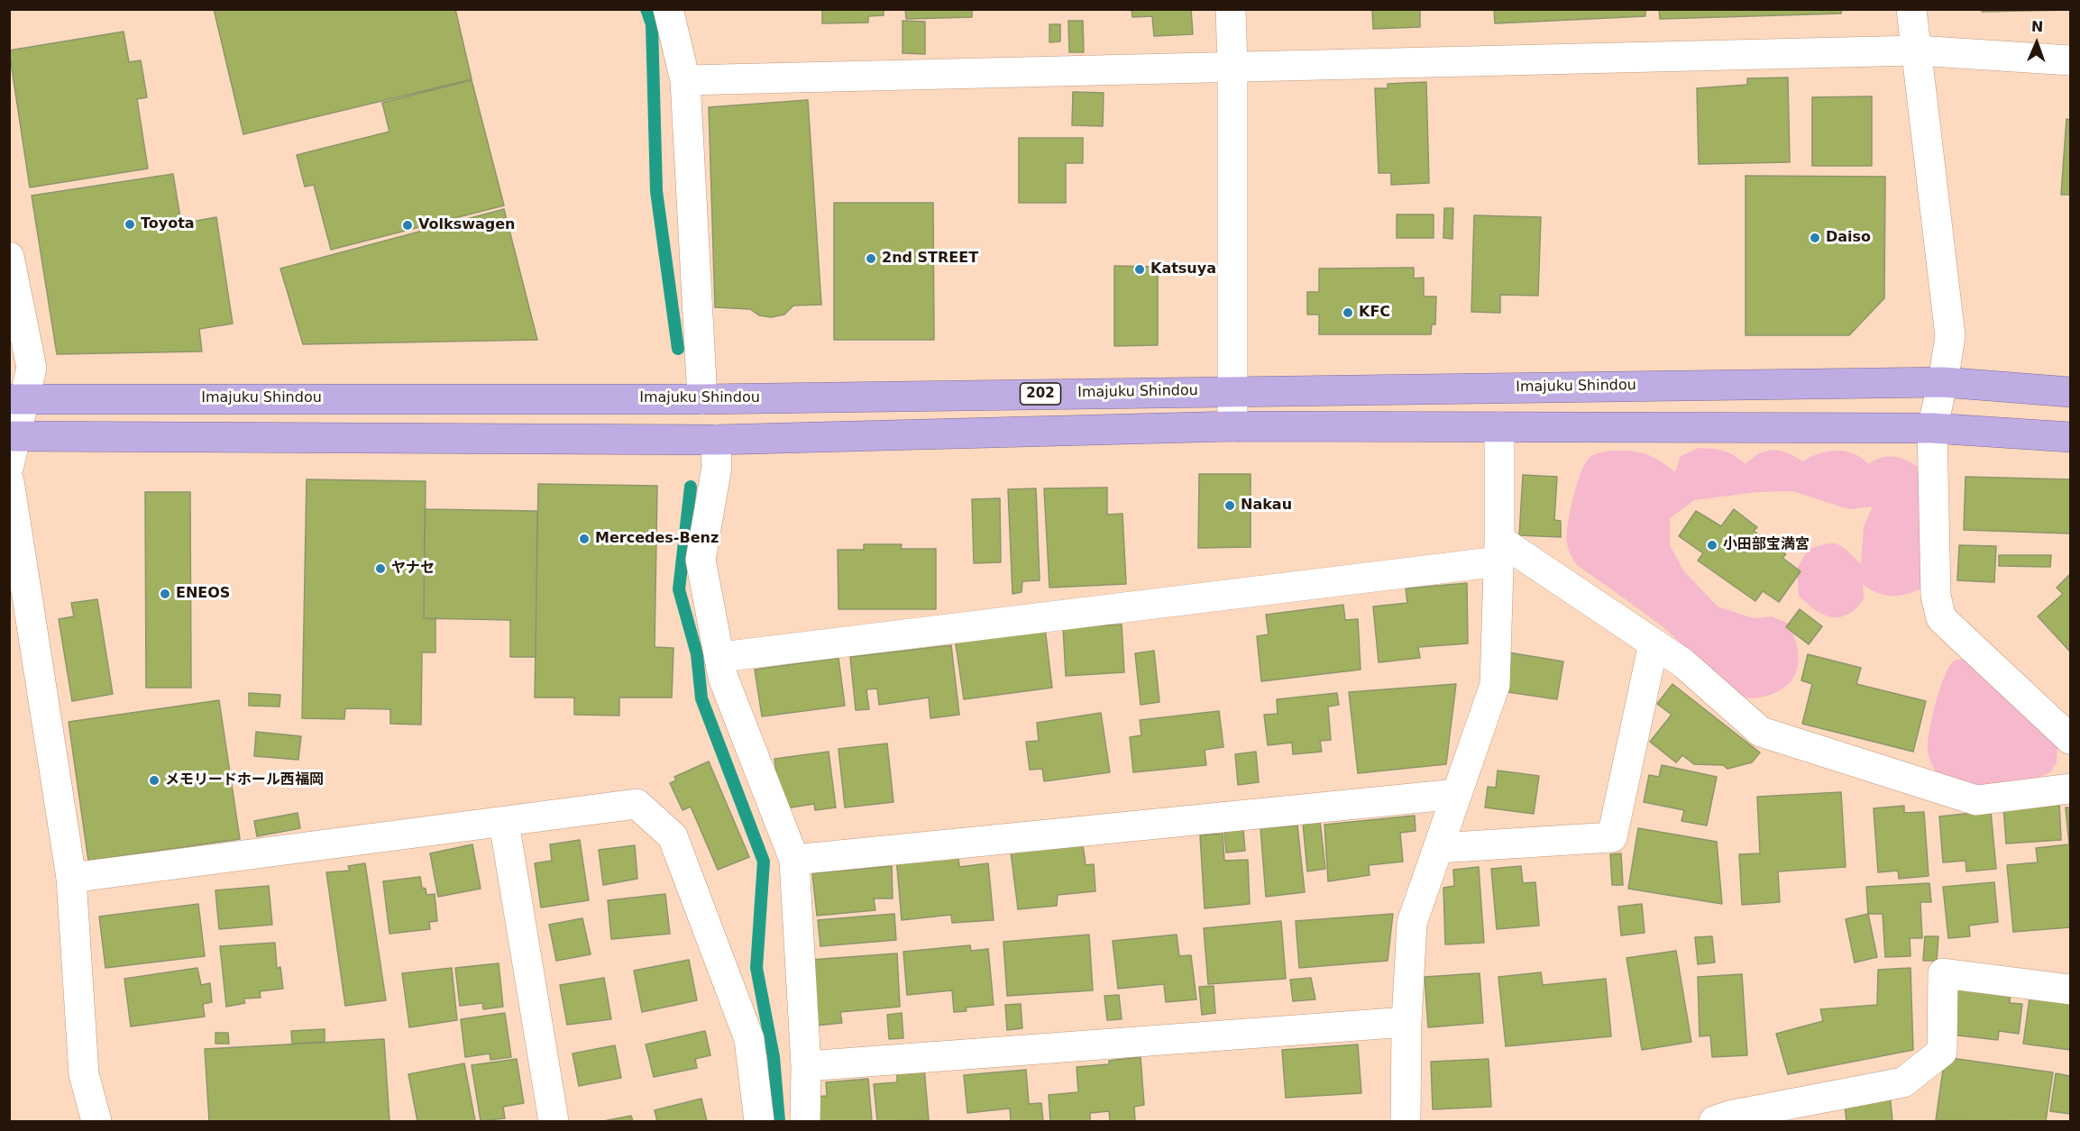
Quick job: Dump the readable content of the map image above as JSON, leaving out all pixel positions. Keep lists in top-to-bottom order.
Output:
{
  "streets": {
    "highway": ["Imajuku Shindou", "202"]
  },
  "places": [
    "Toyota",
    "Volkswagen",
    "Daiso",
    "2nd STREET",
    "Katsuya",
    "KFC",
    "Nakau",
    "Mercedes-Benz",
    "小田部宝満宮",
    "ヤナセ",
    "ENEOS",
    "メモリードホール西福岡"
  ],
  "north": "top"
}
